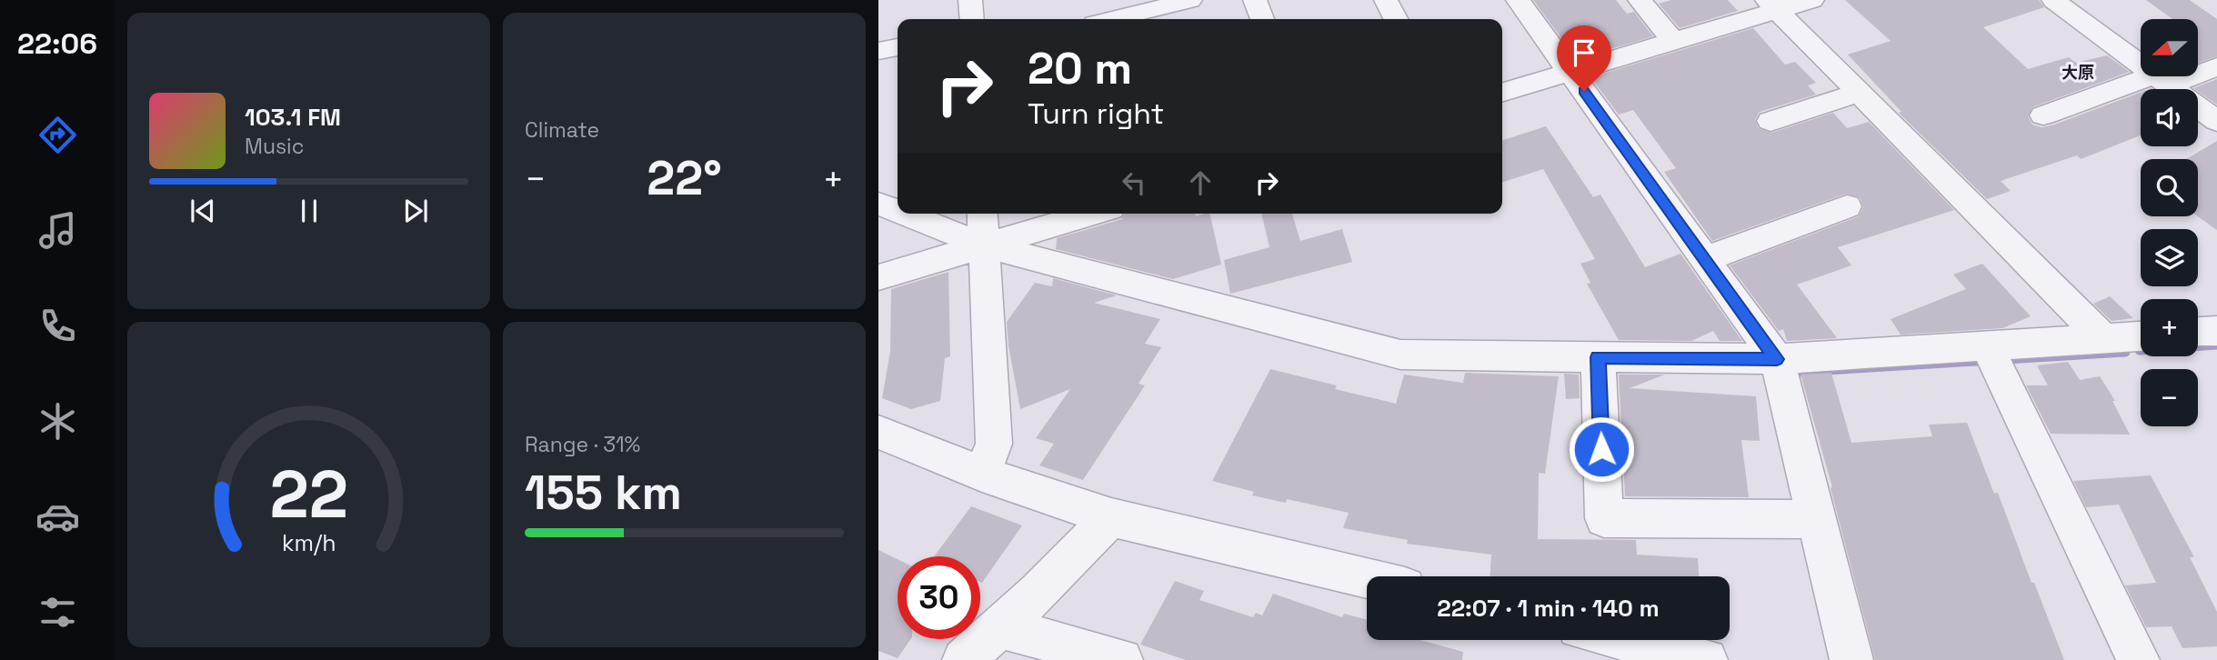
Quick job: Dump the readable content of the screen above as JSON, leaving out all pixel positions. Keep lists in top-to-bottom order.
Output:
{
  "districts": ["大原"],
  "north": "left",
  "page": {
    "tabs": "22:06",
    "tile": [
      "Climate",
      ["Range · 31%", "155 km"]
    ],
    "map_buttons": ["+", "−"],
    "turn": ["20 m", "Turn right"],
    "song": ["103.1 FM", "Music"],
    "heat": ["−", "22°", "+"],
    "limit": "30",
    "trip": "22:07 · 1 min · 140 m",
    "gauge": ["22", "km/h"]
  }
}
